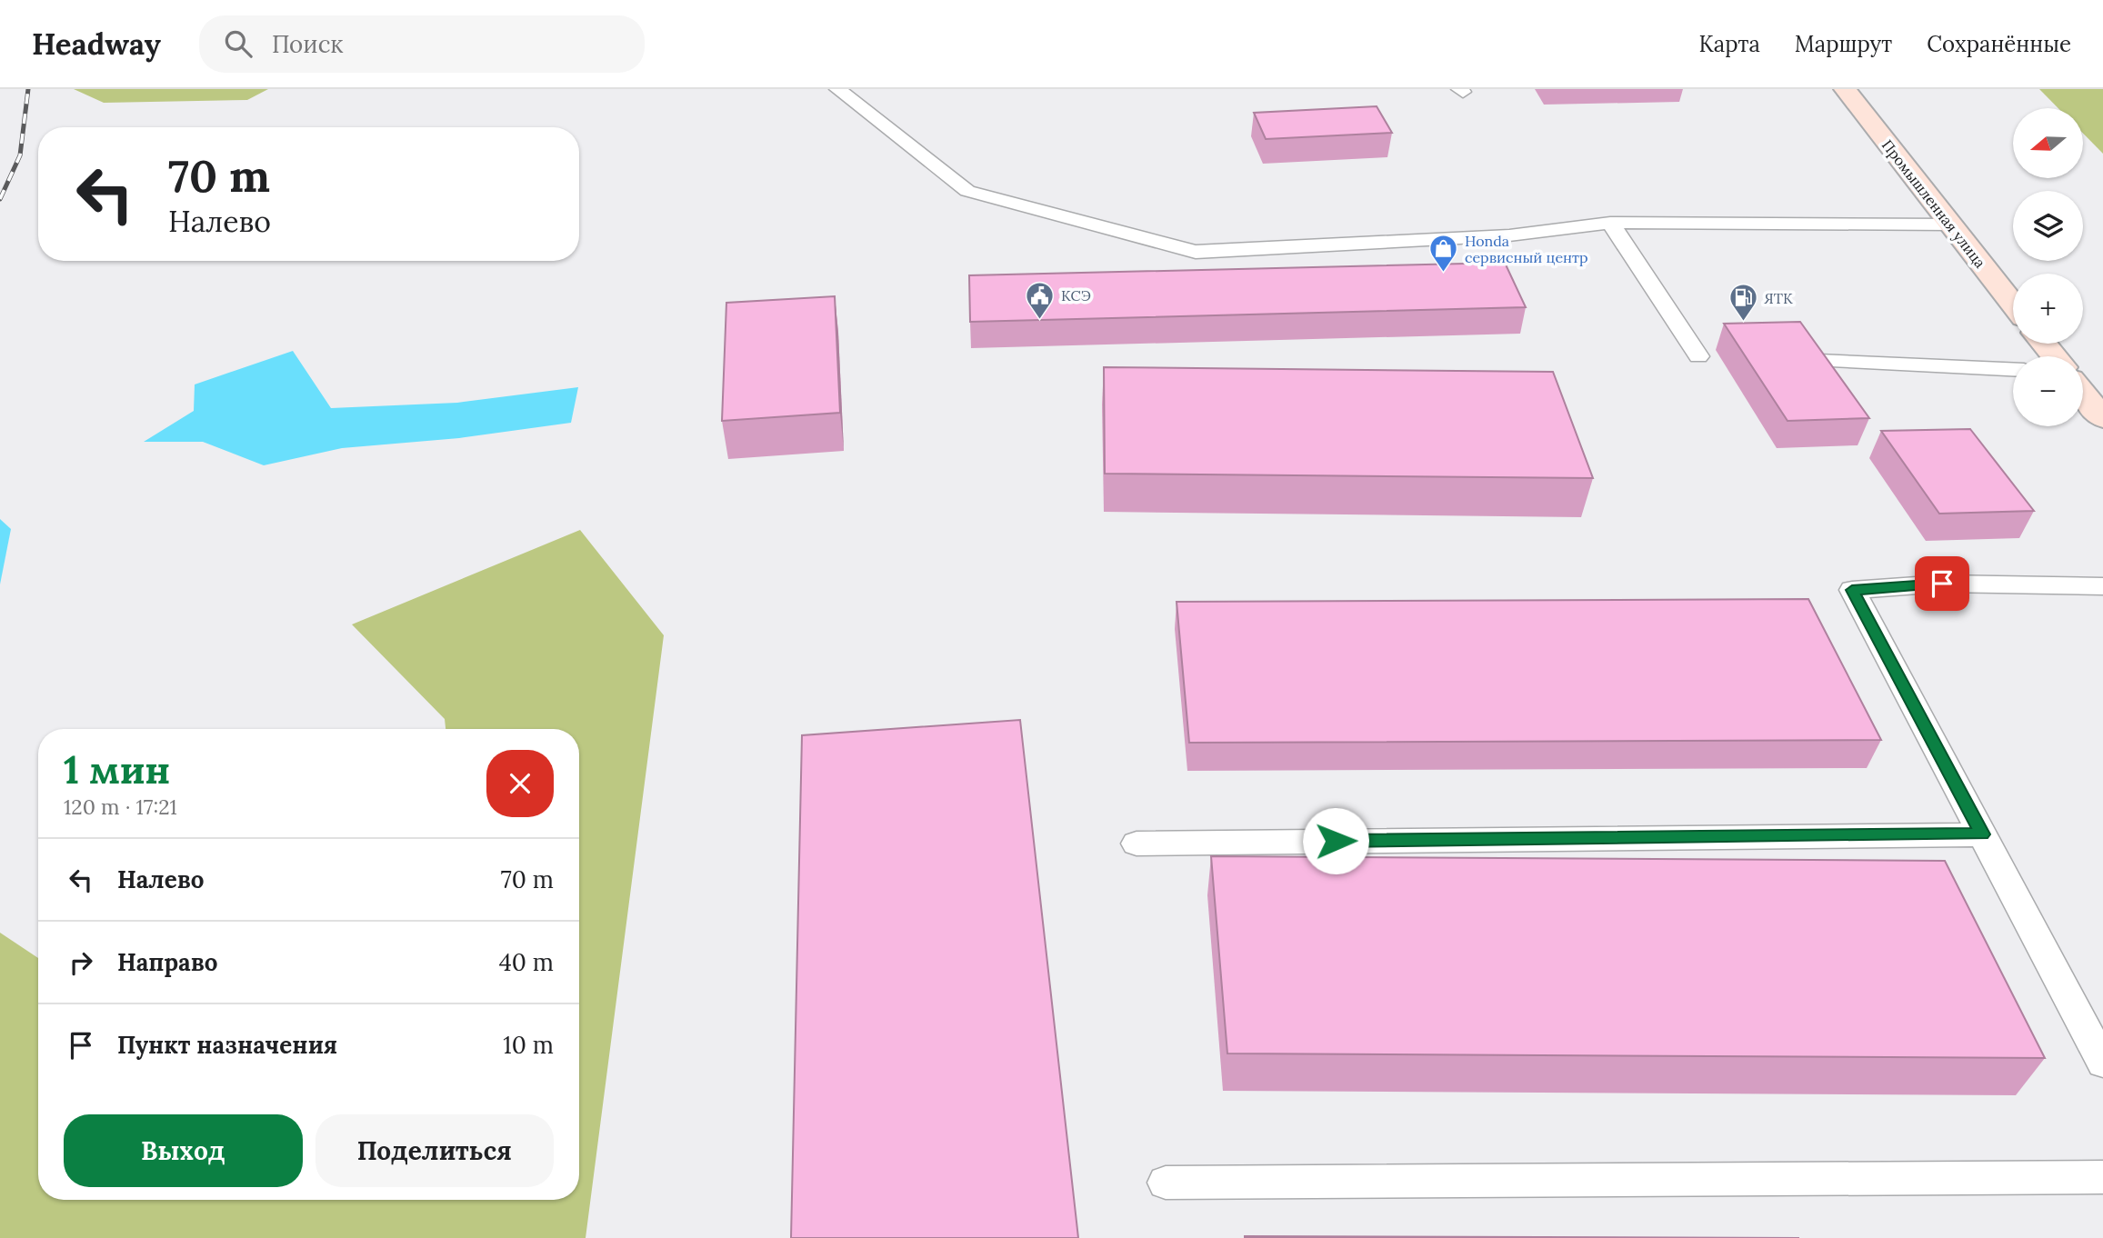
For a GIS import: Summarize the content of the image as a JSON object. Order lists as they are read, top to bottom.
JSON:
{
  "streets": {
    "street": ["Промышленная улица"]
  },
  "places": {
    "shop": ["Honda сервисный центр"],
    "public building": ["КСЭ"],
    "fuel station": ["ЯТК"]
  },
  "north": "left",
  "page": {
    "header": "Headway",
    "search": "Поиск",
    "nav": ["Карта", "Маршрут", "Сохранённые"],
    "map_buttons": ["+", "−"],
    "turn": ["70 m", "Налево"],
    "heading": ["1 мин", "120 m · 17:21"],
    "list": [
      {
        "name": "Налево",
        "value": "70 m"
      },
      {
        "name": "Направо",
        "value": "40 m"
      },
      {
        "name": "Пункт назначения",
        "value": "10 m"
      }
    ],
    "buttons": ["Выход", "Поделиться"]
  }
}
